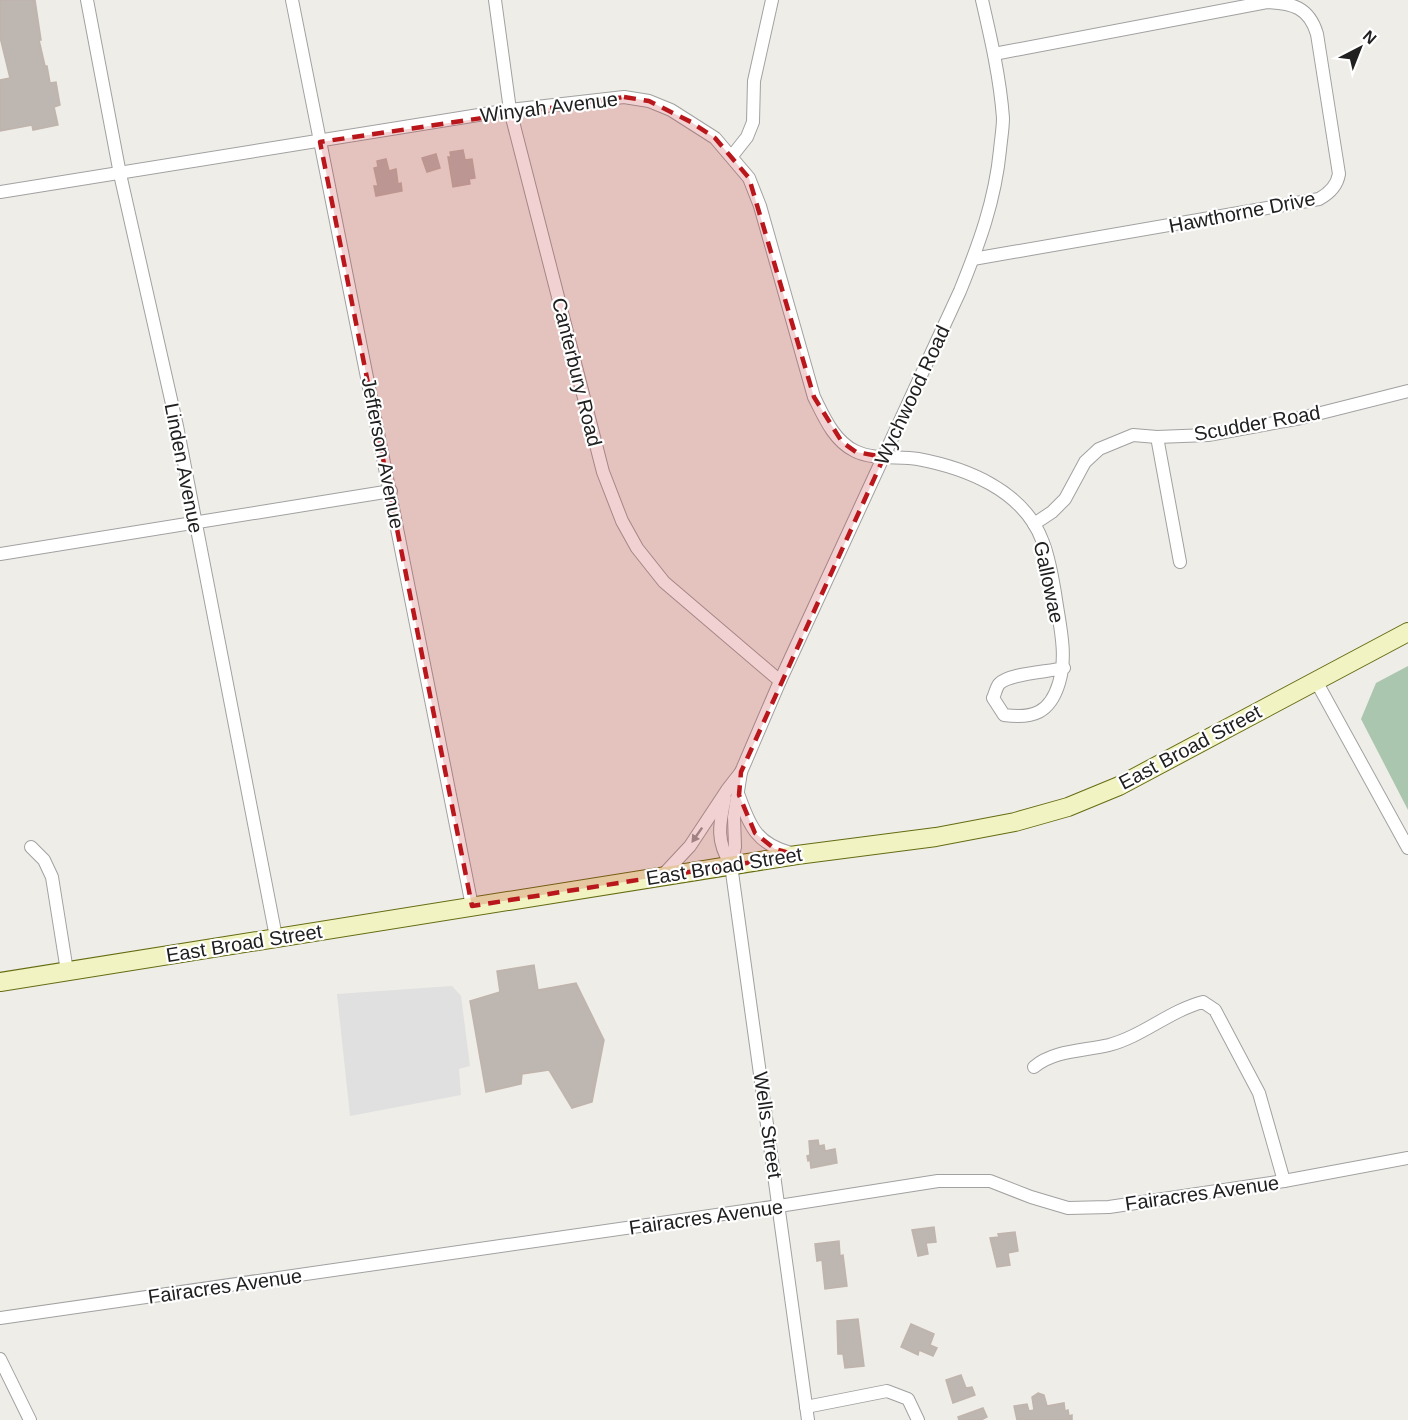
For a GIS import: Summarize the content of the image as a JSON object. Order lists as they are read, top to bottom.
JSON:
{
  "streets": {
    "street": [
      "Winyah Avenue",
      "Hawthorne Drive",
      "Canterbury Road",
      "Wychwood Road",
      "Scudder Road",
      "Jefferson Avenue",
      "Linden Avenue",
      "Gallowae",
      "East Broad Street",
      "Wells Street",
      "Fairacres Avenue"
    ]
  },
  "crossings": [
    ["Winyah Avenue", "Canterbury Road"],
    ["Winyah Avenue", "Wychwood Road"],
    ["Winyah Avenue", "Jefferson Avenue"],
    ["Winyah Avenue", "Linden Avenue"],
    ["Winyah Avenue", "Gallowae"],
    ["Hawthorne Drive", "Wychwood Road"],
    ["Canterbury Road", "Wychwood Road"],
    ["Wychwood Road", "Gallowae"],
    ["Wychwood Road", "East Broad Street"],
    ["Wychwood Road", "Wells Street"],
    ["Scudder Road", "Gallowae"],
    ["Jefferson Avenue", "East Broad Street"],
    ["Linden Avenue", "East Broad Street"],
    ["East Broad Street", "Wells Street"],
    ["Wells Street", "Fairacres Avenue"]
  ],
  "north": "top right"
}
